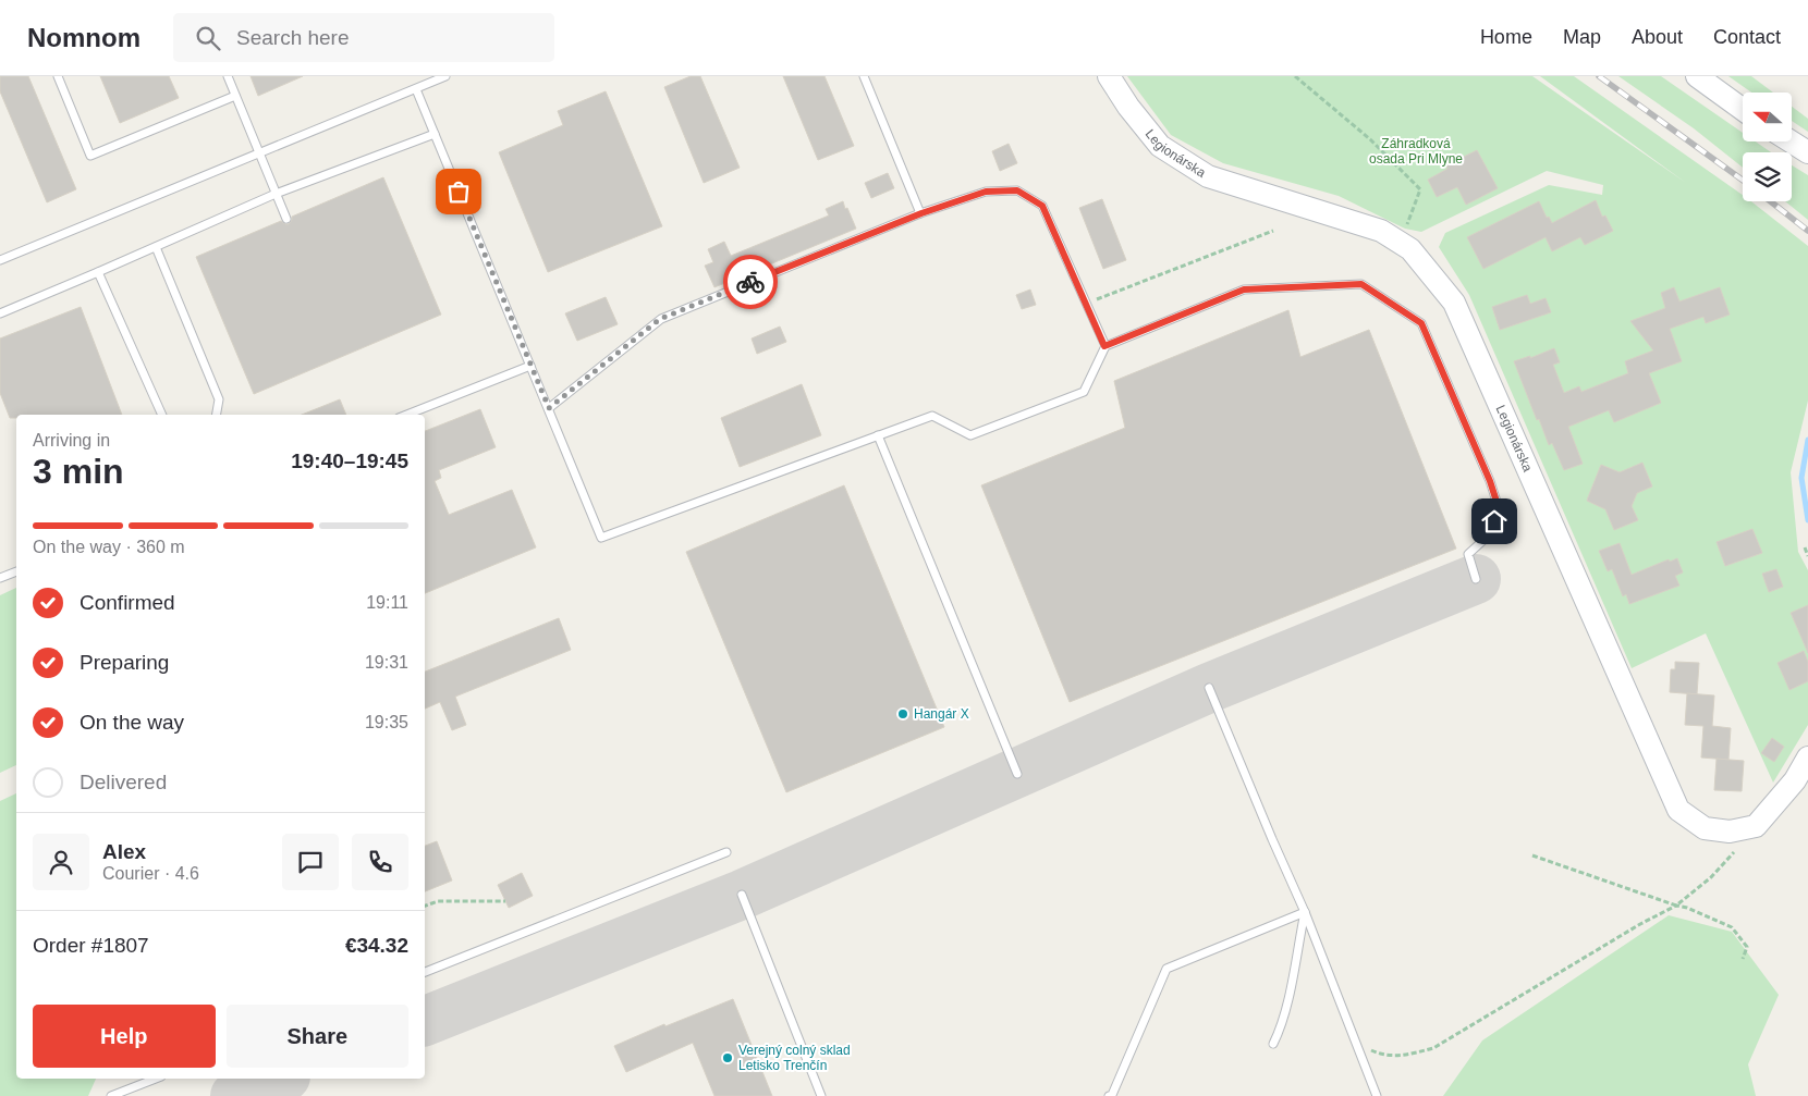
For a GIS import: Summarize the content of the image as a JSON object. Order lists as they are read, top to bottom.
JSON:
{
  "streets": {
    "street": ["Legionárska"]
  },
  "parks": ["Záhradková osada Pri Mlyne"],
  "places": ["Hangár X", "Verejný colný sklad Letisko Trenčín"],
  "north": "left",
  "page": {
    "header": "Nomnom",
    "search": "Search here",
    "nav": [
      "Home",
      "Map",
      "About",
      "Contact"
    ],
    "heading": ["3 min", "Arriving in", "19:40–19:45"],
    "panel": [
      "Alex",
      "Courier · 4.6",
      "Order #1807",
      "€34.32"
    ],
    "bar": "On the way · 360 m",
    "list": [
      ["Confirmed", "19:11"],
      ["Preparing", "19:31"],
      ["On the way", "19:35"],
      "Delivered"
    ],
    "buttons": ["Help", "Share"]
  }
}
